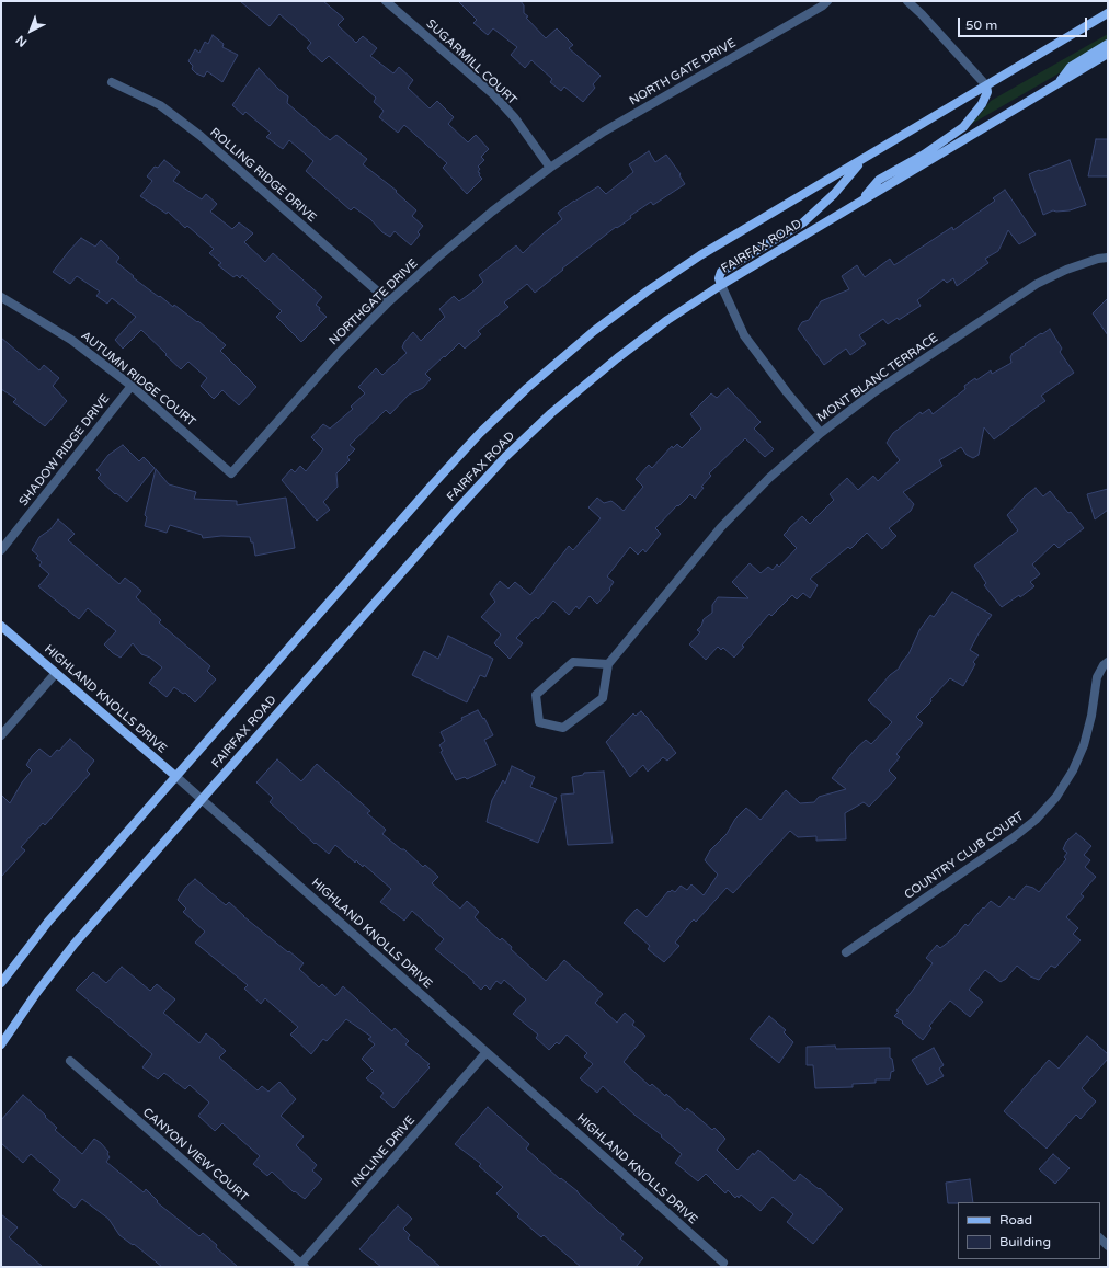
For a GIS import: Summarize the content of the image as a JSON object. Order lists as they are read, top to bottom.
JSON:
{
  "streets": {
    "main road": ["FAIRFAX ROAD", "HIGHLAND KNOLLS DRIVE"],
    "street": [
      "SUGARMILL COURT",
      "NORTH GATE DRIVE",
      "ROLLING RIDGE DRIVE",
      "NORTHGATE DRIVE",
      "MONT BLANC TERRACE",
      "AUTUMN RIDGE COURT",
      "SHADOW RIDGE DRIVE",
      "COUNTRY CLUB COURT",
      "INCLINE DRIVE",
      "CANYON VIEW COURT"
    ]
  },
  "crossings": [
    ["SUGARMILL COURT", "NORTH GATE DRIVE"],
    ["SUGARMILL COURT", "NORTHGATE DRIVE"],
    ["NORTH GATE DRIVE", "NORTHGATE DRIVE"],
    ["ROLLING RIDGE DRIVE", "NORTHGATE DRIVE"],
    ["FAIRFAX ROAD", "HIGHLAND KNOLLS DRIVE"],
    ["NORTHGATE DRIVE", "AUTUMN RIDGE COURT"],
    ["AUTUMN RIDGE COURT", "SHADOW RIDGE DRIVE"],
    ["HIGHLAND KNOLLS DRIVE", "INCLINE DRIVE"],
    ["INCLINE DRIVE", "CANYON VIEW COURT"]
  ],
  "legend": ["Road", "Building"],
  "scale_bar": "50 m",
  "north": "bottom left"
}
